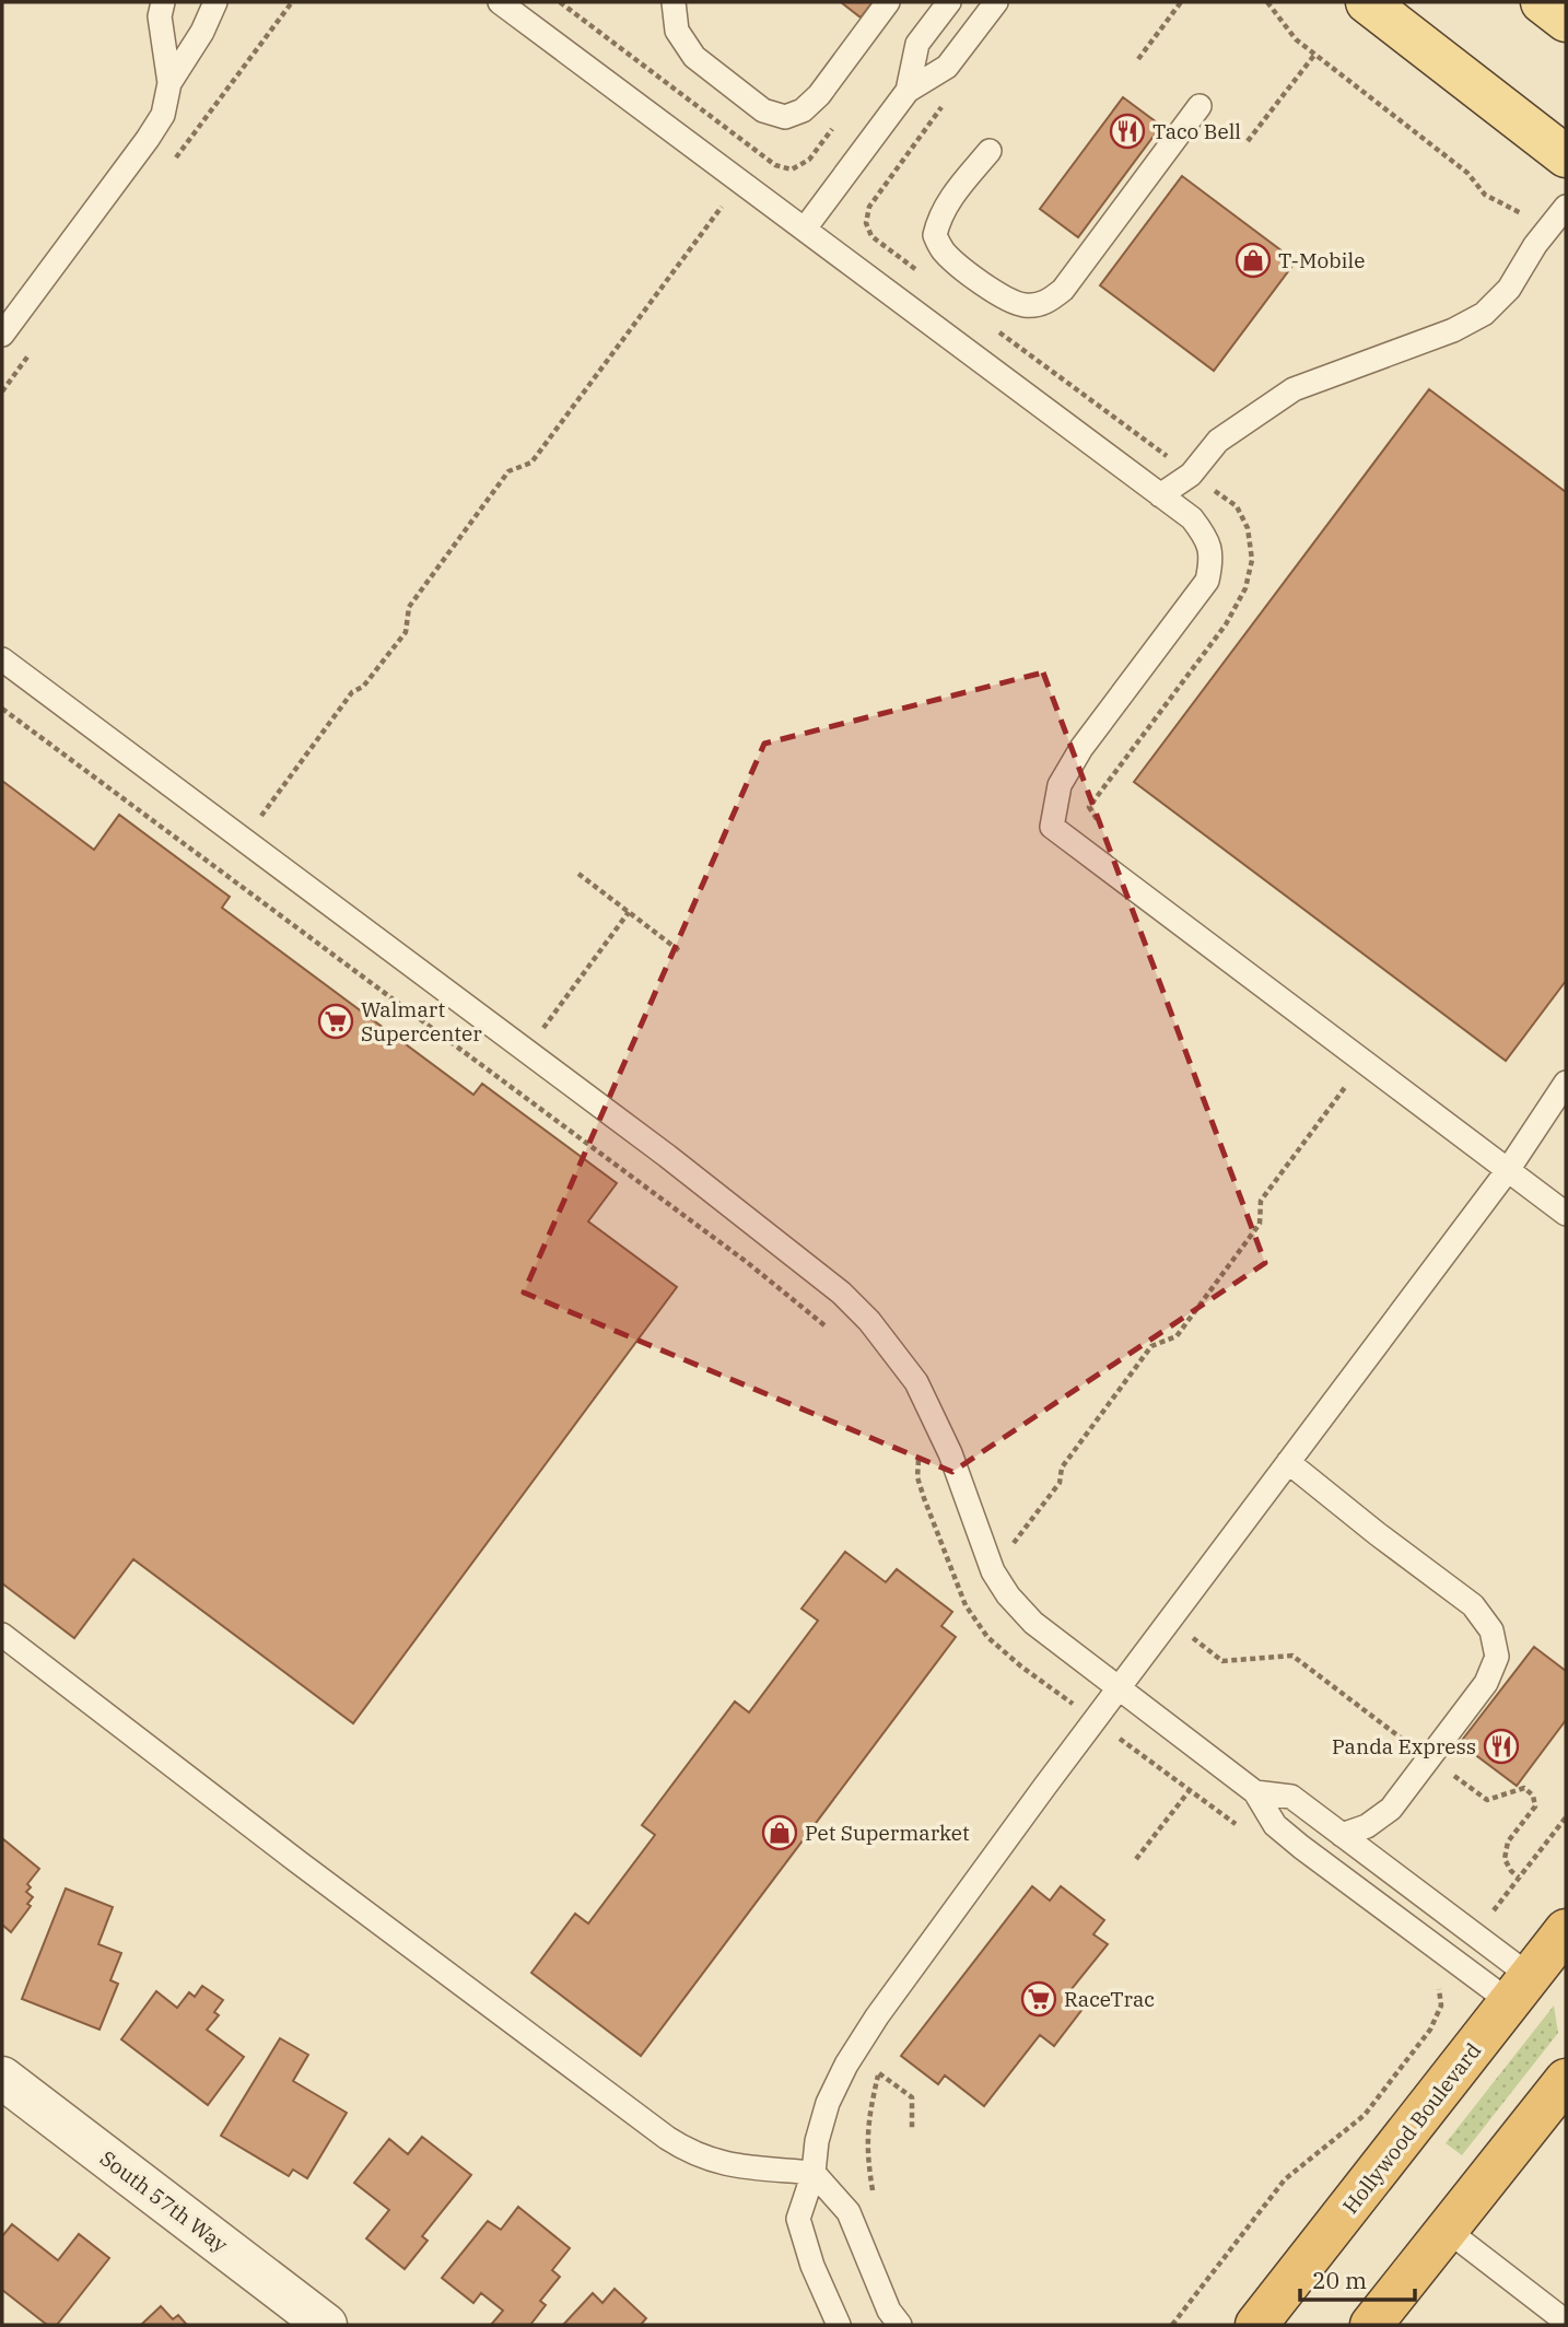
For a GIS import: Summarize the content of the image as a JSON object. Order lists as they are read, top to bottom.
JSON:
{
  "streets": {
    "highway": ["Hollywood Boulevard"],
    "street": ["South 57th Way"]
  },
  "places": {
    "restaurant": ["Taco Bell", "Panda Express"],
    "shop": ["T-Mobile", "Pet Supermarket"],
    "supermarket": ["Walmart Supercenter", "RaceTrac"]
  },
  "scale_bar": "20 m"
}
